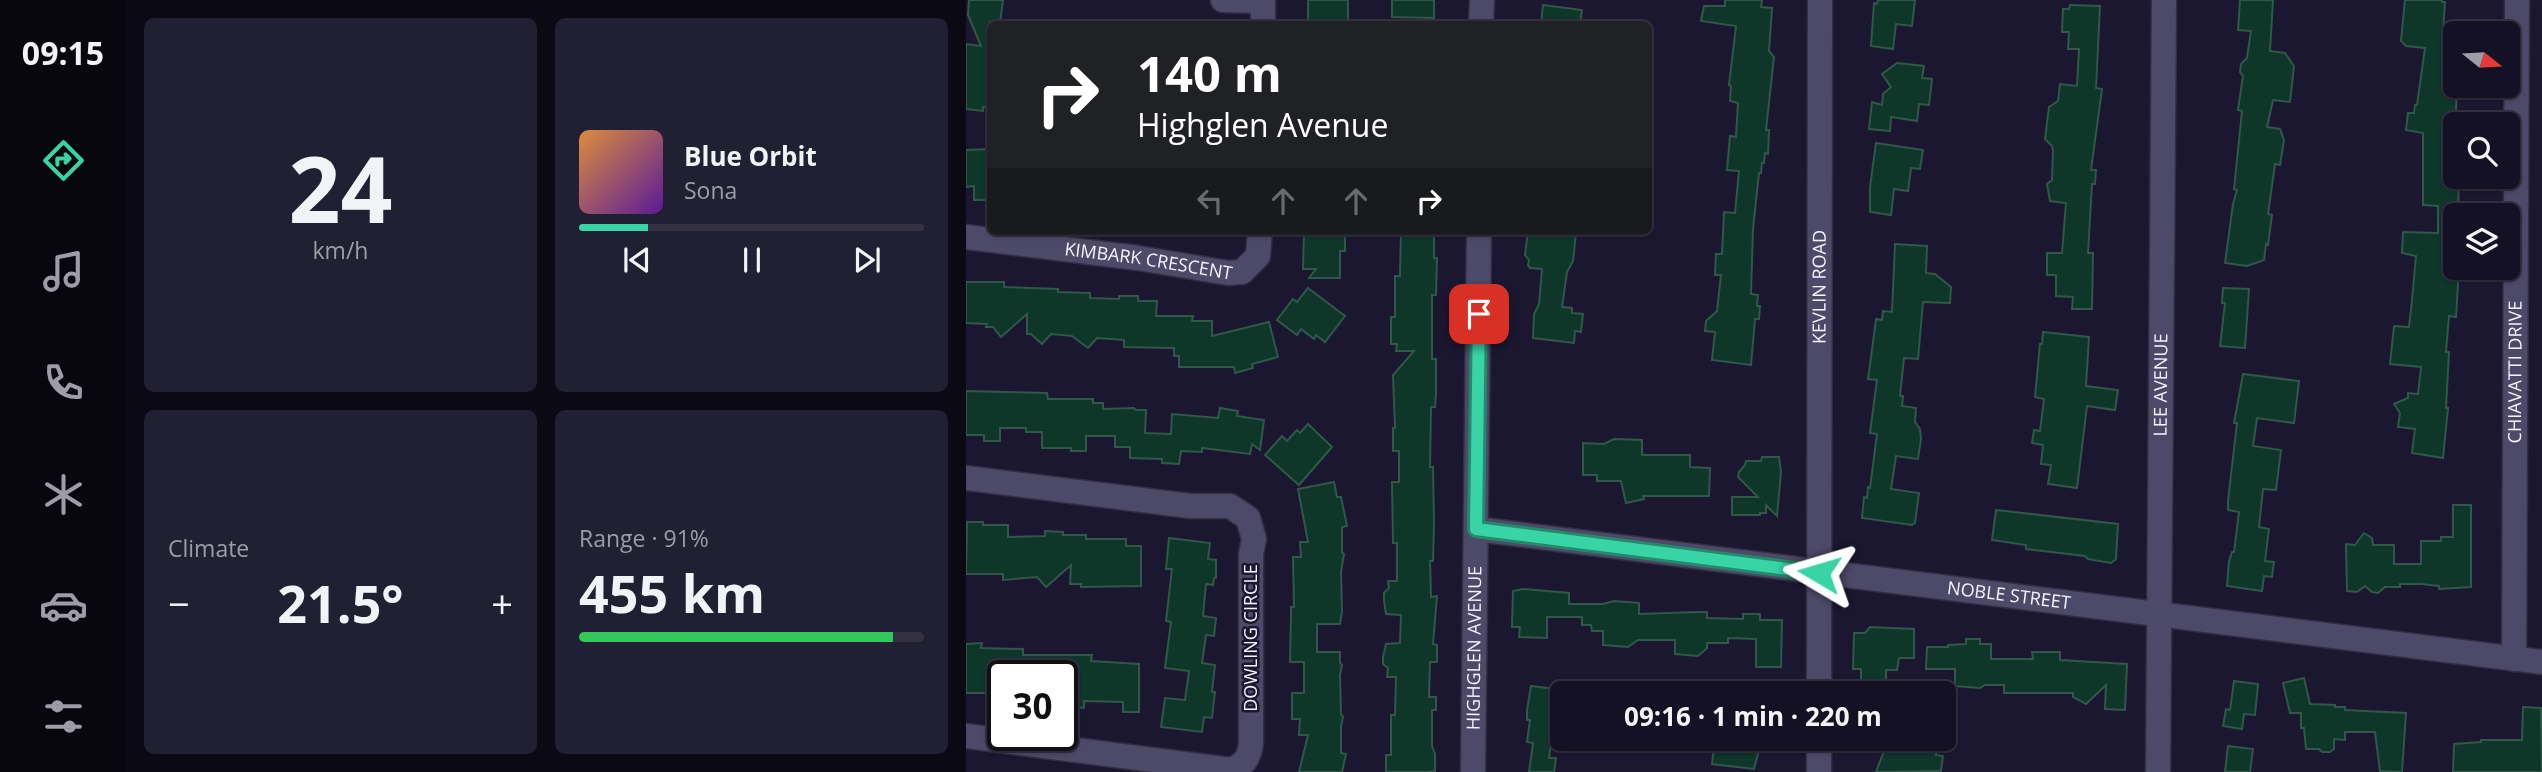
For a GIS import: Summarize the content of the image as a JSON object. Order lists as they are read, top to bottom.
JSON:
{
  "streets": {
    "street": [
      "KIMBARK CRESCENT",
      "KEVLIN ROAD",
      "CHIAVATTI DRIVE",
      "LEE AVENUE",
      "NOBLE STREET",
      "DOWLING CIRCLE",
      "HIGHGLEN AVENUE"
    ]
  },
  "crossings": [
    ["KEVLIN ROAD", "NOBLE STREET"],
    ["CHIAVATTI DRIVE", "NOBLE STREET"],
    ["LEE AVENUE", "NOBLE STREET"],
    ["NOBLE STREET", "HIGHGLEN AVENUE"]
  ],
  "north": "right",
  "page": {
    "tabs": "09:15",
    "tile": [
      ["24", "km/h"],
      "Climate",
      ["Range · 91%", "455 km"]
    ],
    "turn": ["140 m", "Highglen Avenue"],
    "song": ["Blue Orbit", "Sona"],
    "heat": ["−", "21.5°", "+"],
    "limit": "30",
    "trip": "09:16 · 1 min · 220 m"
  }
}
